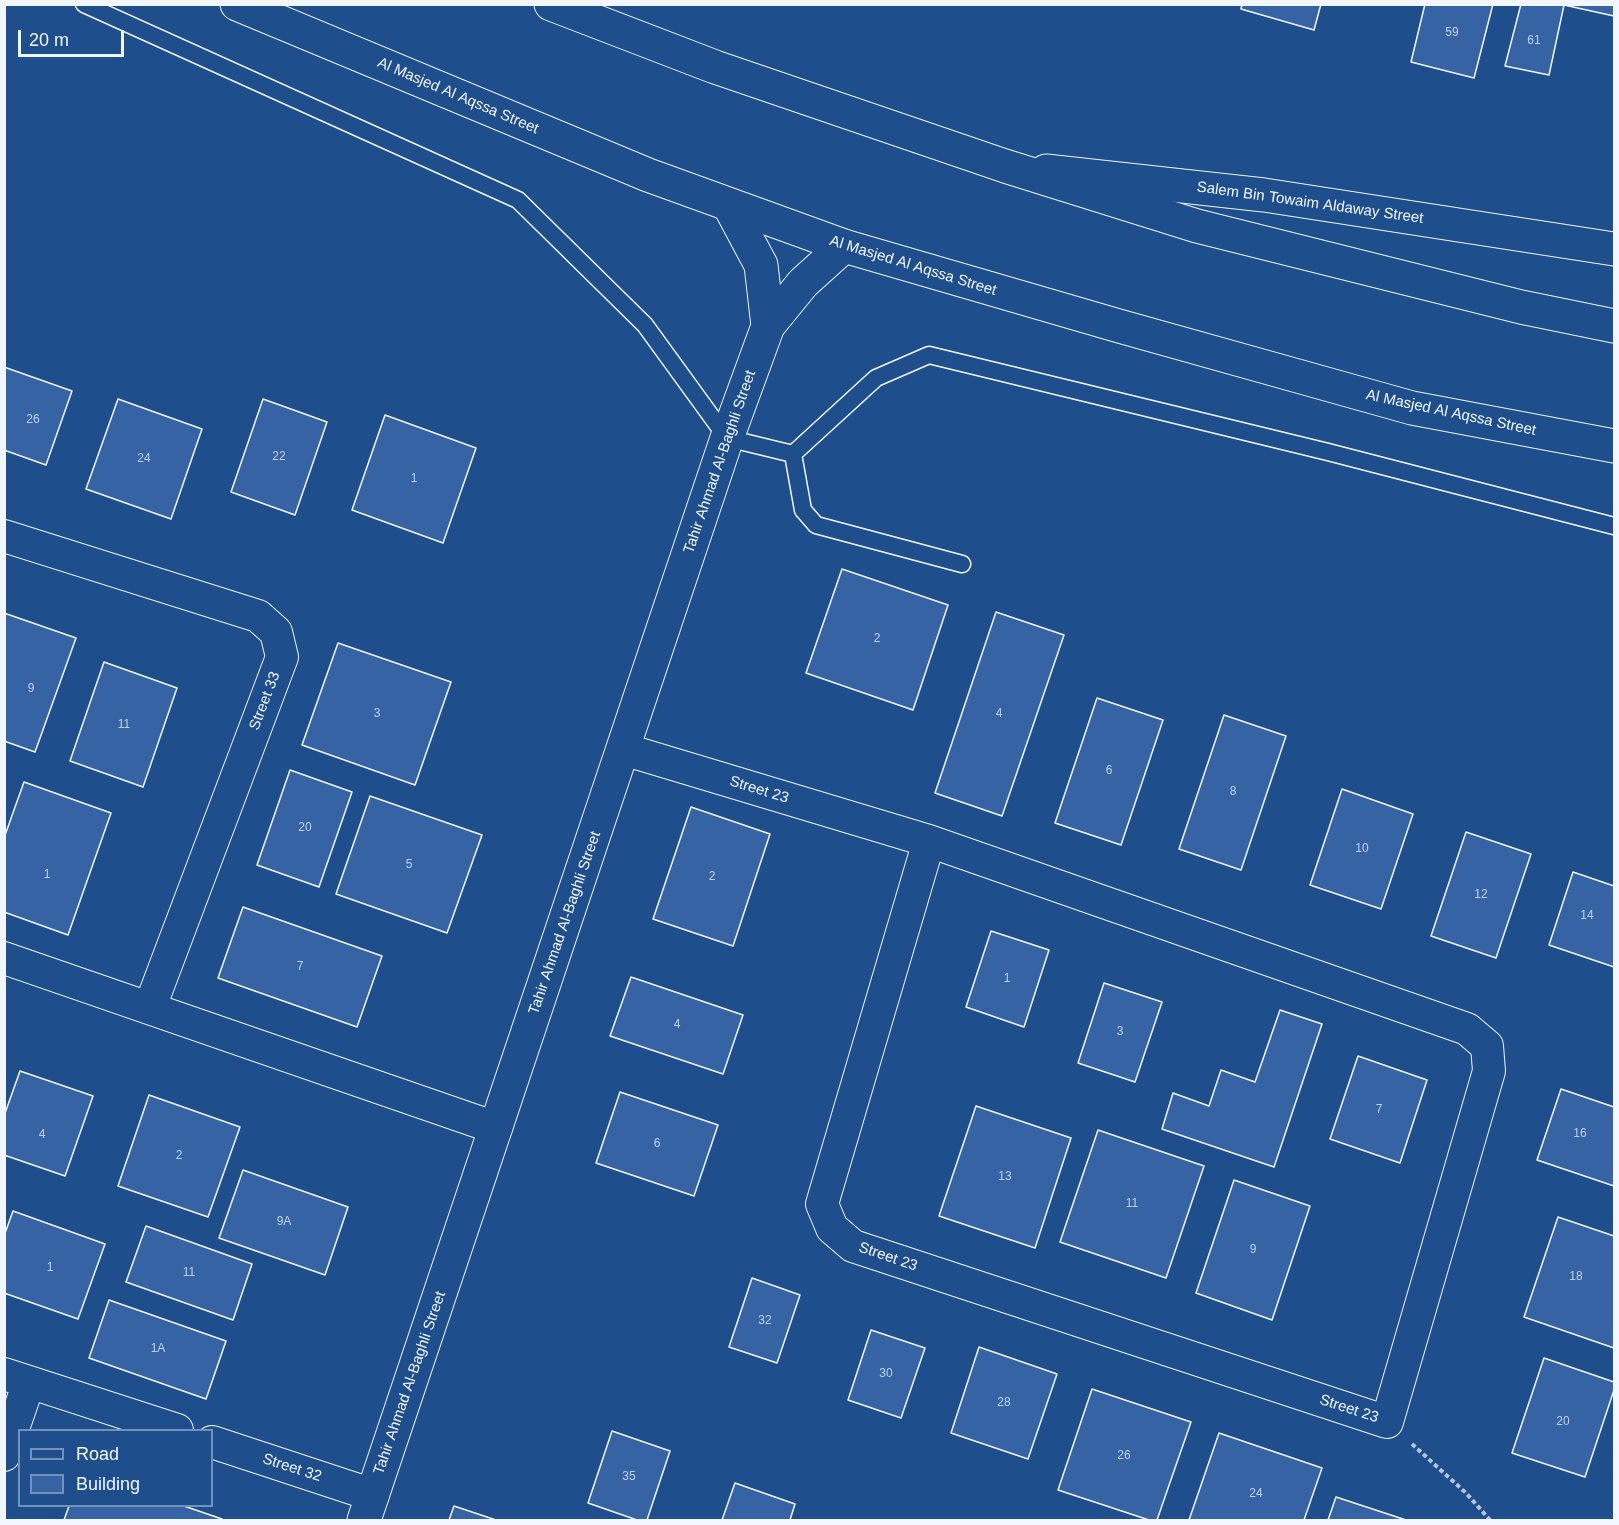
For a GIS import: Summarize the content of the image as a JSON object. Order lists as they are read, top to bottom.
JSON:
{
  "streets": {
    "main road": ["Al Masjed Al Aqssa Street", "Salem Bin Towaim Aldaway Street", "Tahir Ahmad Al-Baghli Street"],
    "street": ["Street 33", "Street 23", "Street 32"]
  },
  "crossings": [
    ["Al Masjed Al Aqssa Street", "Tahir Ahmad Al-Baghli Street"],
    ["Tahir Ahmad Al-Baghli Street", "Street 23"],
    ["Tahir Ahmad Al-Baghli Street", "Street 32"]
  ],
  "house_numbers": [
    "59",
    "61",
    "26",
    "22",
    "24",
    "1",
    "2",
    "9",
    "3",
    "4",
    "11",
    "6",
    "8",
    "20",
    "10",
    "5",
    "1",
    "2",
    "12",
    "14",
    "7",
    "1",
    "4",
    "3",
    "7",
    "16",
    "4",
    "6",
    "2",
    "13",
    "11",
    "9A",
    "9",
    "1",
    "11",
    "18",
    "32",
    "1A",
    "30",
    "28",
    "20",
    "26",
    "35",
    "24"
  ],
  "legend": ["Road", "Building"],
  "scale_bar": "20 m"
}
